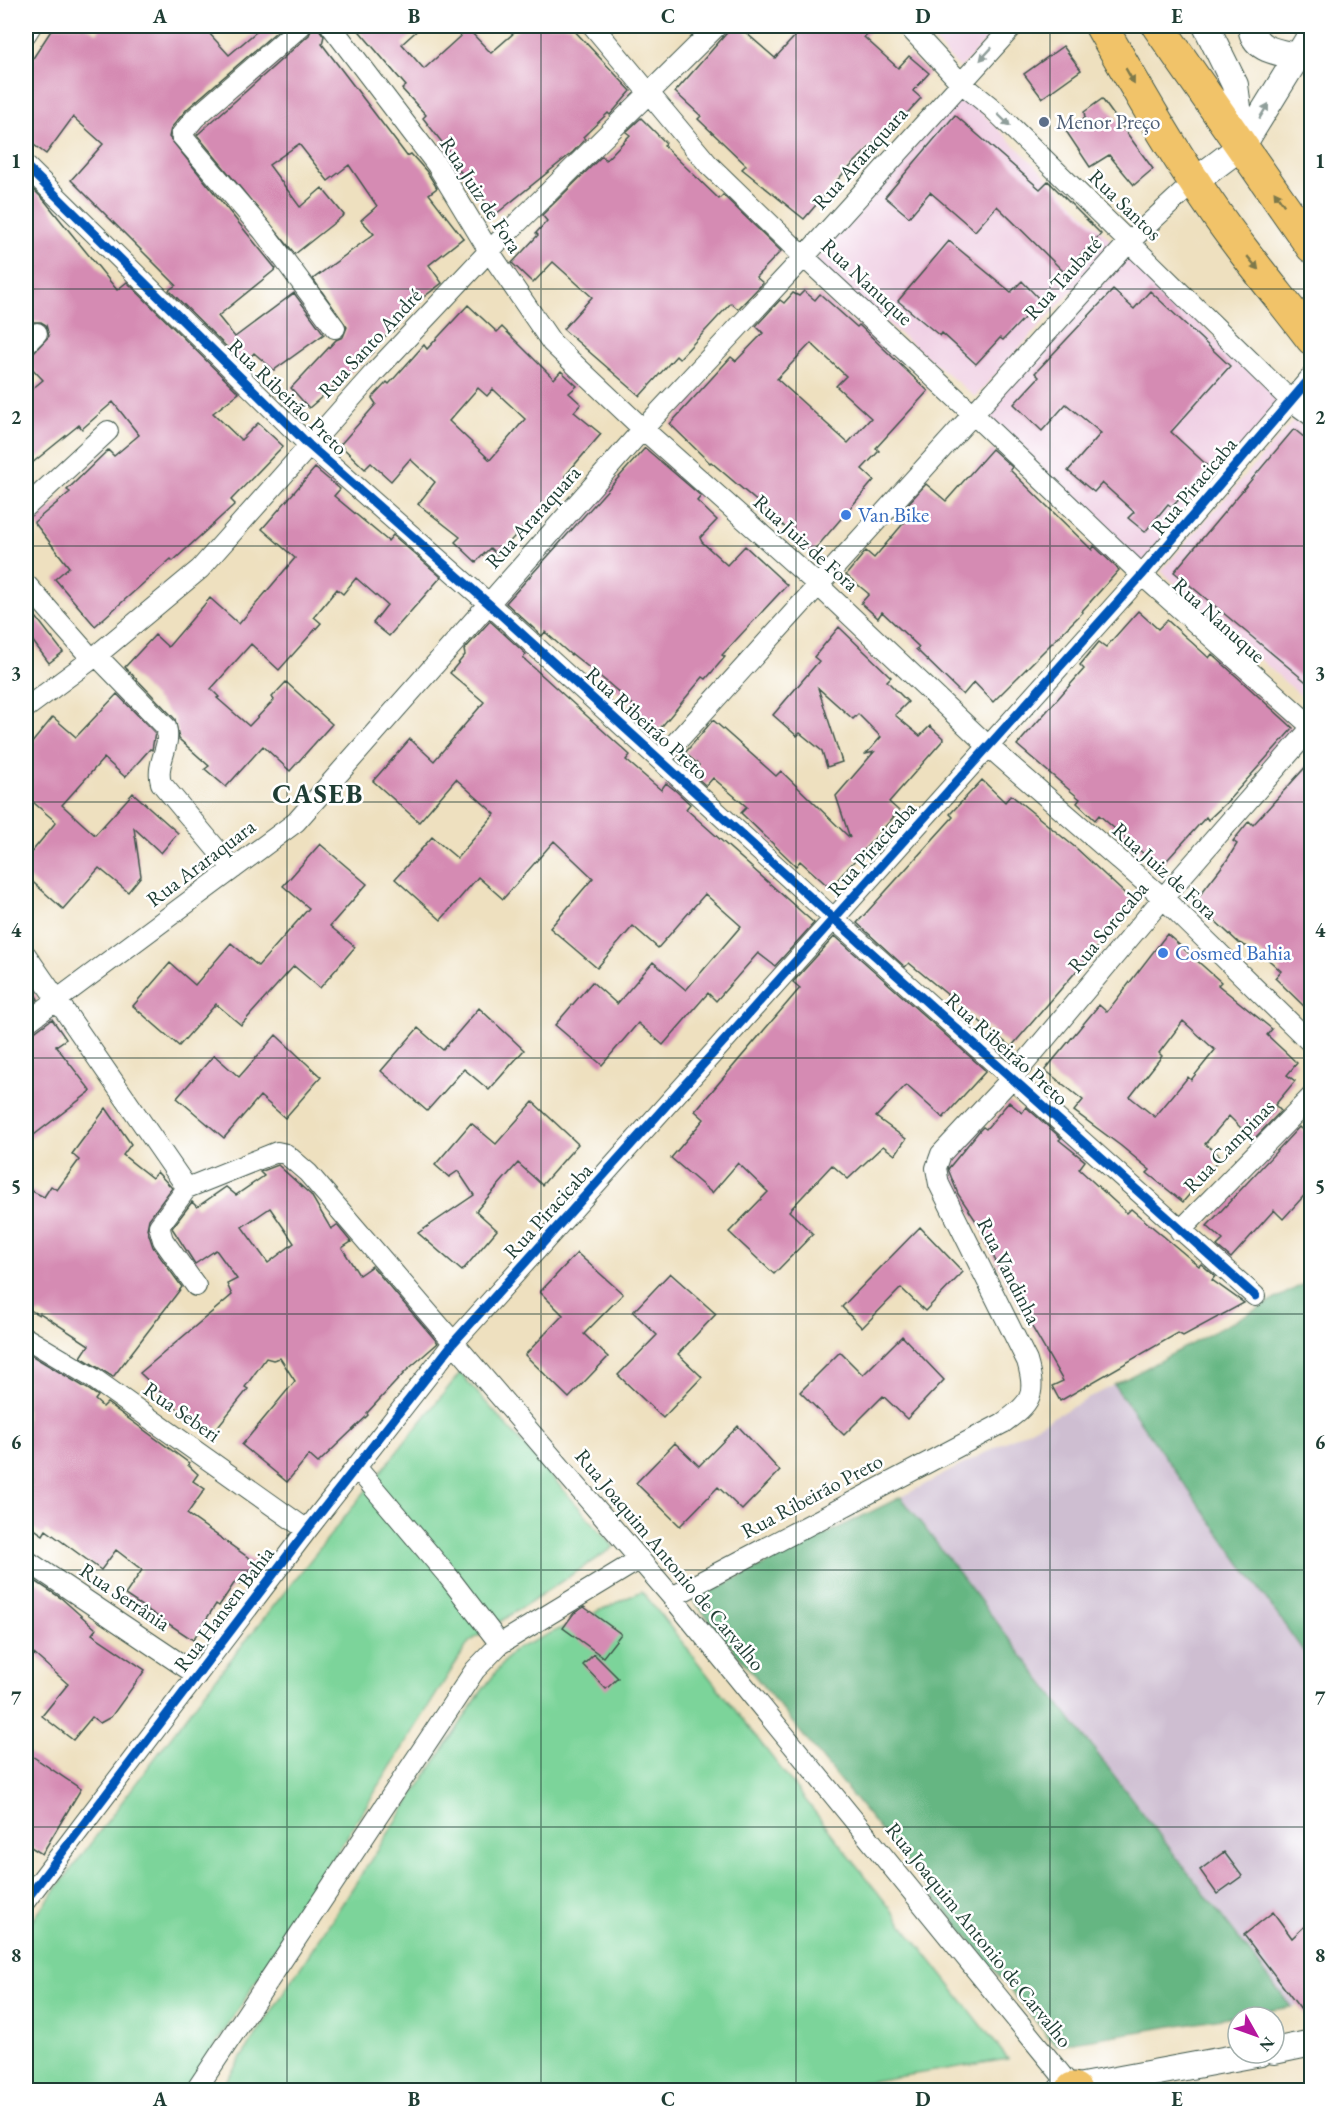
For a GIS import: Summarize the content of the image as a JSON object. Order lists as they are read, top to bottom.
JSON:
{
  "streets": {
    "street": [
      "Rua Araraquara",
      "Rua Juiz de Fora",
      "Rua Santos",
      "Rua Taubaté",
      "Rua Nanuque",
      "Rua Santo André",
      "Rua Ribeirão Preto",
      "Rua Piracicaba",
      "Rua Sorocaba",
      "Rua Campinas",
      "Rua Vandinha",
      "Rua Seberi",
      "Rua Joaquim Antonio de Carvalho",
      "Rua Serrânia",
      "Rua Hansen Bahia"
    ]
  },
  "crossings": [
    ["Rua Araraquara", "Rua Juiz de Fora"],
    ["Rua Araraquara", "Rua Santos"],
    ["Rua Araraquara", "Rua Nanuque"],
    ["Rua Araraquara", "Rua Ribeirão Preto"],
    ["Rua Juiz de Fora", "Rua Taubaté"],
    ["Rua Juiz de Fora", "Rua Santo André"],
    ["Rua Juiz de Fora", "Rua Piracicaba"],
    ["Rua Juiz de Fora", "Rua Sorocaba"],
    ["Rua Santos", "Rua Taubaté"],
    ["Rua Santos", "Rua Piracicaba"],
    ["Rua Taubaté", "Rua Nanuque"],
    ["Rua Taubaté", "Rua Ribeirão Preto"],
    ["Rua Nanuque", "Rua Santo André"],
    ["Rua Nanuque", "Rua Piracicaba"],
    ["Rua Nanuque", "Rua Sorocaba"],
    ["Rua Santo André", "Rua Ribeirão Preto"],
    ["Rua Ribeirão Preto", "Rua Piracicaba"],
    ["Rua Ribeirão Preto", "Rua Sorocaba"],
    ["Rua Ribeirão Preto", "Rua Campinas"],
    ["Rua Ribeirão Preto", "Rua Vandinha"],
    ["Rua Ribeirão Preto", "Rua Joaquim Antonio de Carvalho"],
    ["Rua Piracicaba", "Rua Joaquim Antonio de Carvalho"],
    ["Rua Piracicaba", "Rua Hansen Bahia"],
    ["Rua Seberi", "Rua Hansen Bahia"],
    ["Rua Joaquim Antonio de Carvalho", "Rua Hansen Bahia"],
    ["Rua Serrânia", "Rua Hansen Bahia"]
  ],
  "one_way": ["Rua Santos"],
  "districts": ["CASEB"],
  "places": ["Menor Preço", "Van Bike", "Cosmed Bahia"],
  "north": "bottom right",
  "grid": {
    "columns": [
      "A",
      "B",
      "C",
      "D",
      "E"
    ],
    "rows": [
      "1",
      "2",
      "3",
      "4",
      "5",
      "6",
      "7",
      "8"
    ]
  }
}
